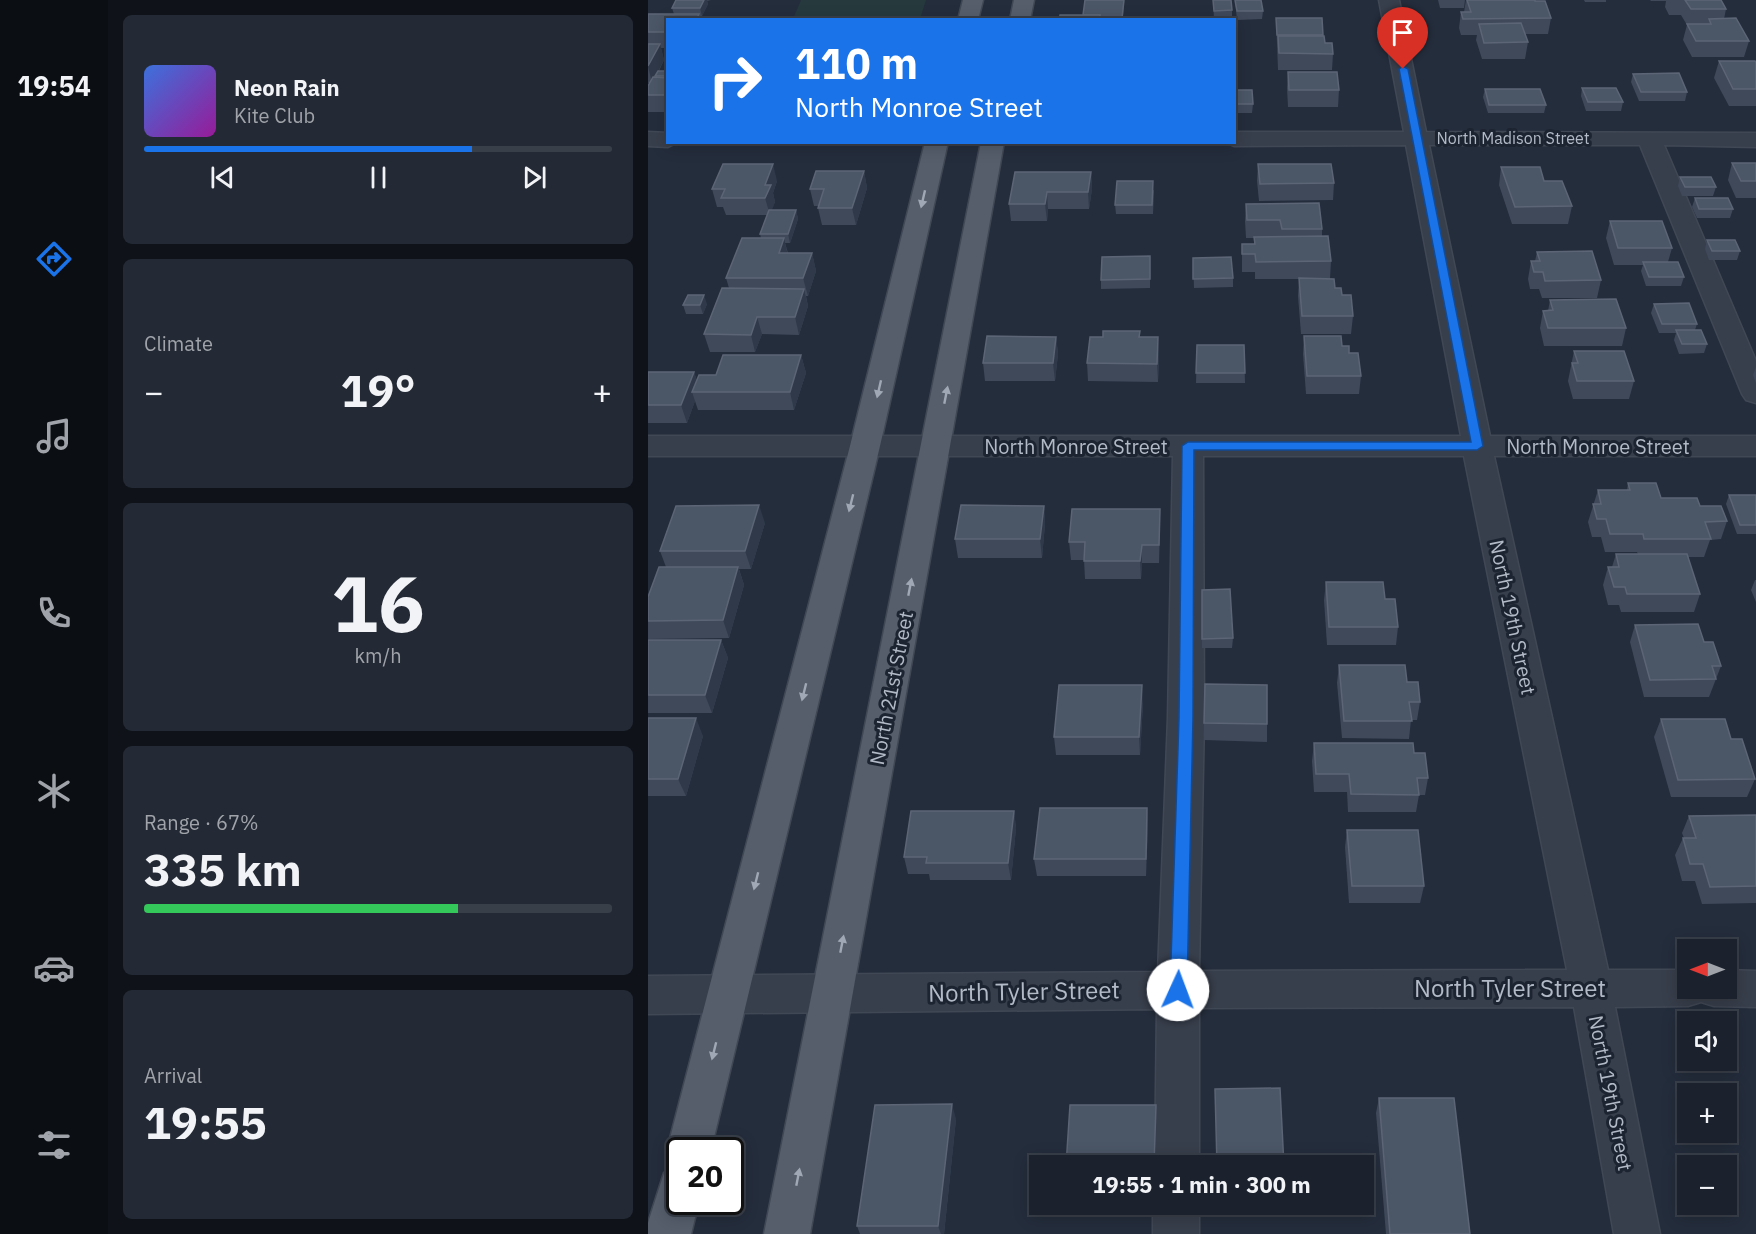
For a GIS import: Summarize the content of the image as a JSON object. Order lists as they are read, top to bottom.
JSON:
{
  "streets": {
    "main road": ["North 21st Street"],
    "street": [
      "North Madison Street",
      "North Monroe Street",
      "North 19th Street",
      "North Tyler Street"
    ]
  },
  "crossings": [
    ["North Madison Street", "North 19th Street"],
    ["North Monroe Street", "North 19th Street"],
    ["North Monroe Street", "North 21st Street"],
    ["North 19th Street", "North Tyler Street"],
    ["North 21st Street", "North Tyler Street"]
  ],
  "north": "left",
  "page": {
    "tabs": "19:54",
    "turn": ["110 m", "North Monroe Street"],
    "song": ["Neon Rain", "Kite Club"],
    "tile": [
      "Climate",
      ["16", "km/h"],
      ["Range · 67%", "335 km"],
      ["Arrival", "19:55"]
    ],
    "heat": ["−", "19°", "+"],
    "map_buttons": ["+", "−"],
    "limit": "20",
    "trip": "19:55 · 1 min · 300 m"
  }
}
